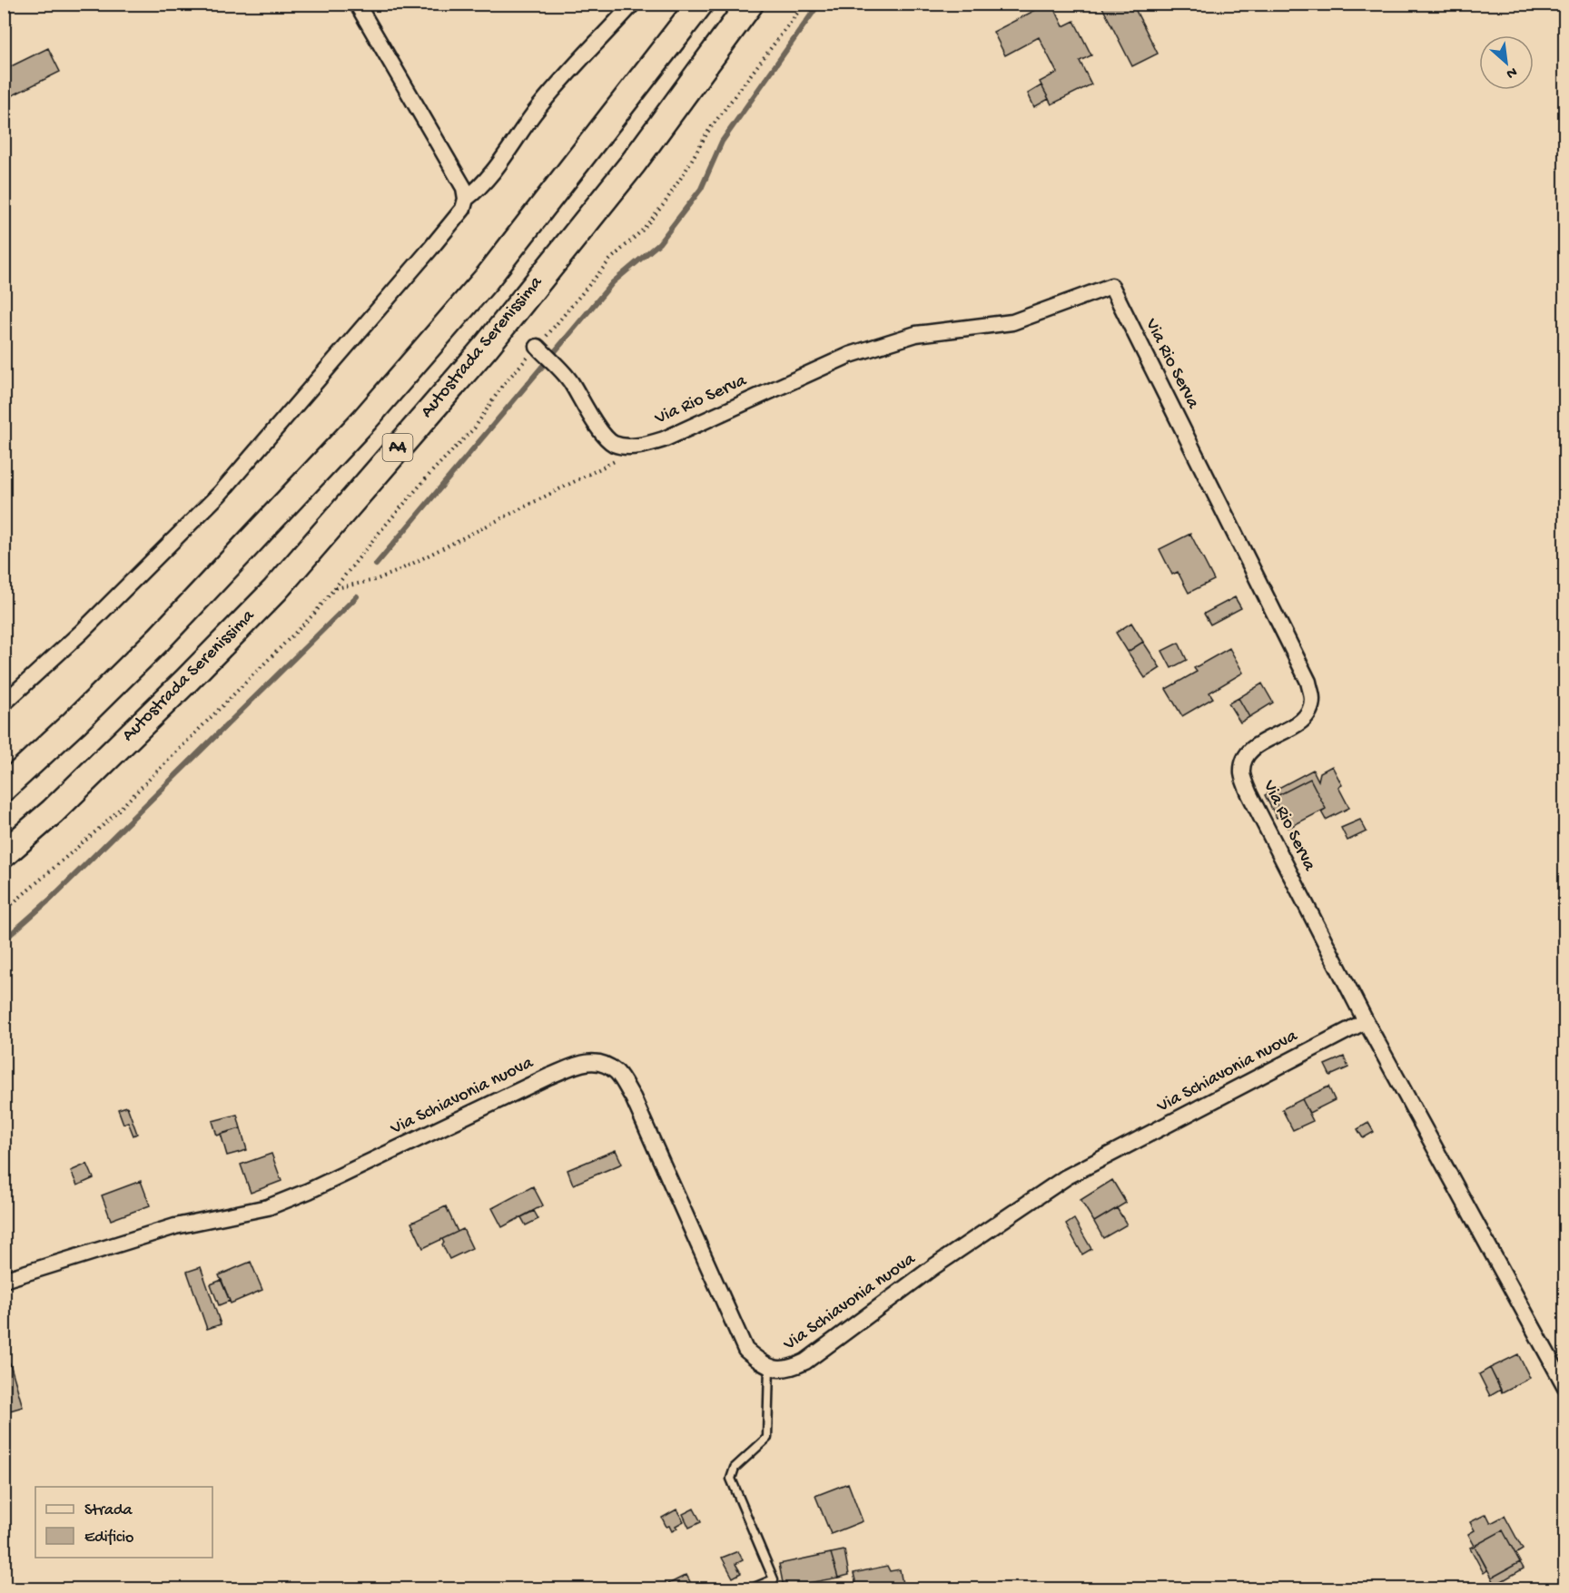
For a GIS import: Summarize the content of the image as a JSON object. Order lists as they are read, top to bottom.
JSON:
{
  "streets": {
    "highway": ["Autostrada Serenissima", "A4"],
    "street": ["Via Rio Serva", "Via Schiavonia nuova"]
  },
  "crossings": [
    ["Via Rio Serva", "Via Schiavonia nuova"]
  ],
  "legend": ["Strada", "Edificio"],
  "north": "bottom right"
}
